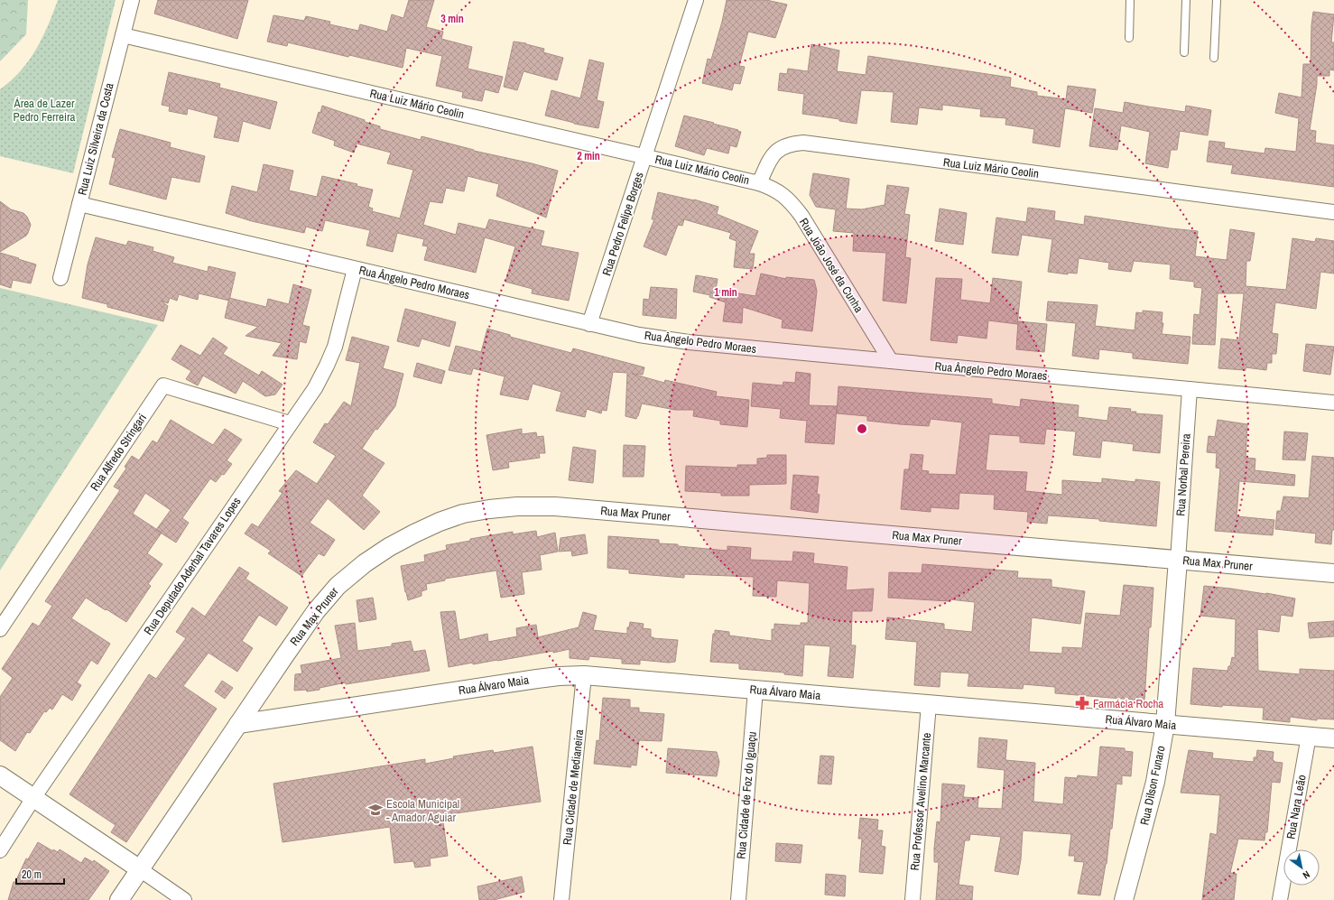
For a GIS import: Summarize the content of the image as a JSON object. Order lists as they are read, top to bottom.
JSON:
{
  "streets": {
    "street": [
      "Rua Luiz Mário Ceolin",
      "Rua Luiz Silveira da Costa",
      "Rua Pedro Felipe Borges",
      "Rua João José da Cunha",
      "Rua Ângelo Pedro Moraes",
      "Rua Alfredo Stringari",
      "Rua Norbal Pereira",
      "Rua Max Pruner",
      "Rua Deputado Aderbal Tavares Lopes",
      "Rua Álvaro Maia",
      "Rua Dilson Funaro",
      "Rua Cidade de Medianeira",
      "Rua Cidade de Foz do Iguaçu",
      "Rua Professor Avelino Marcante",
      "Rua Nara Leão"
    ]
  },
  "crossings": [
    ["Rua Luiz Mário Ceolin", "Rua Luiz Silveira da Costa"],
    ["Rua Luiz Mário Ceolin", "Rua Pedro Felipe Borges"],
    ["Rua Luiz Mário Ceolin", "Rua João José da Cunha"],
    ["Rua Luiz Silveira da Costa", "Rua Ângelo Pedro Moraes"],
    ["Rua Pedro Felipe Borges", "Rua Ângelo Pedro Moraes"],
    ["Rua João José da Cunha", "Rua Ângelo Pedro Moraes"],
    ["Rua Ângelo Pedro Moraes", "Rua Norbal Pereira"],
    ["Rua Ângelo Pedro Moraes", "Rua Deputado Aderbal Tavares Lopes"],
    ["Rua Alfredo Stringari", "Rua Deputado Aderbal Tavares Lopes"],
    ["Rua Norbal Pereira", "Rua Max Pruner"],
    ["Rua Norbal Pereira", "Rua Dilson Funaro"],
    ["Rua Max Pruner", "Rua Álvaro Maia"],
    ["Rua Max Pruner", "Rua Dilson Funaro"],
    ["Rua Álvaro Maia", "Rua Dilson Funaro"],
    ["Rua Álvaro Maia", "Rua Cidade de Medianeira"],
    ["Rua Álvaro Maia", "Rua Cidade de Foz do Iguaçu"],
    ["Rua Álvaro Maia", "Rua Professor Avelino Marcante"],
    ["Rua Álvaro Maia", "Rua Nara Leão"]
  ],
  "parks": ["Área de Lazer Pedro Ferreira"],
  "places": {
    "pharmacy": ["Farmácia Rocha"],
    "school or university": ["Escola Municipal - Amador Aguiar"]
  },
  "scale_bar": "20 m",
  "north": "bottom right",
  "rings": ["3 min", "2 min", "1 min"]
}
